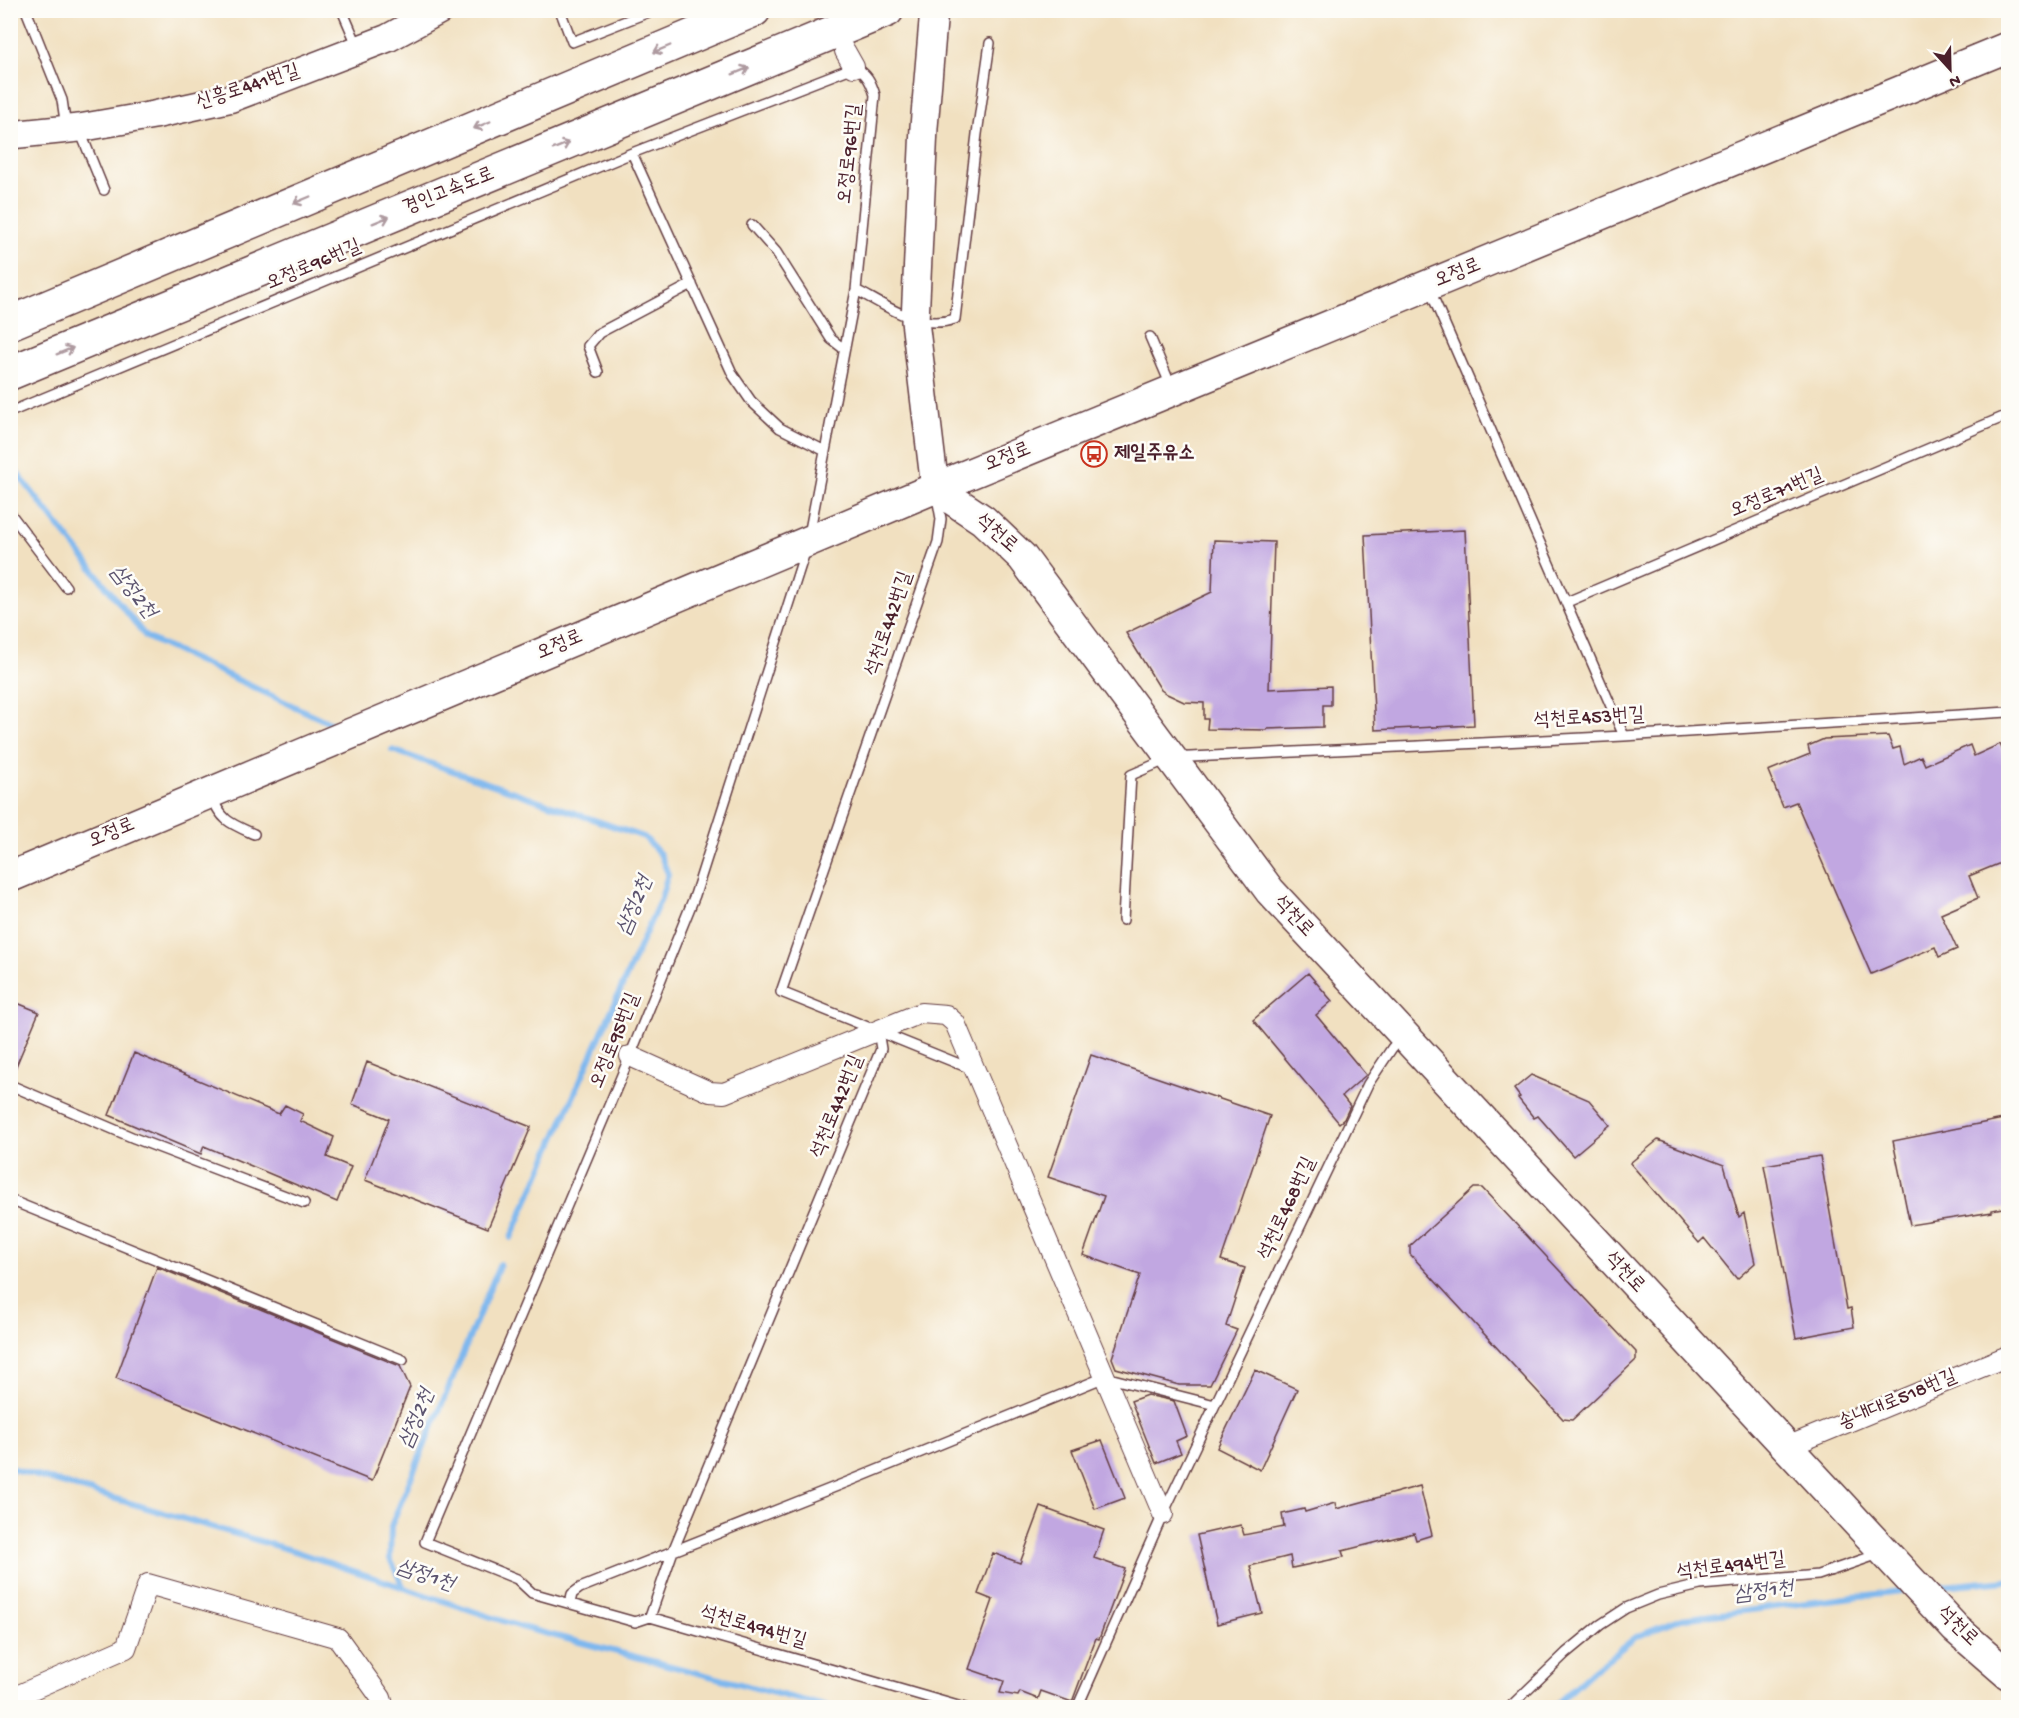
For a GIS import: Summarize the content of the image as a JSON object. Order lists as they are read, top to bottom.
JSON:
{
  "streets": {
    "highway": ["경인고속도로"],
    "main road": ["오정로", "석천로"],
    "street": ["신흥로441번길", "송내대로518번길"],
    "lane": [
      "오정로96번길",
      "오정로71번길",
      "석천로442번길",
      "석천로453번길",
      "오정로95번길",
      "석천로468번길",
      "석천로494번길"
    ]
  },
  "crossings": [
    ["오정로96번길", "오정로"],
    ["오정로96번길", "오정로95번길"],
    ["오정로", "석천로"],
    ["오정로", "석천로442번길"],
    ["오정로", "오정로95번길"],
    ["석천로", "석천로442번길"],
    ["석천로", "석천로453번길"],
    ["석천로", "석천로468번길"],
    ["석천로", "송내대로518번길"],
    ["석천로", "석천로494번길"],
    ["석천로442번길", "석천로494번길"],
    ["오정로95번길", "석천로494번길"]
  ],
  "water": ["삼정2천", "삼정1천"],
  "places": {
    "bus stop": ["제일주유소"]
  },
  "north": "bottom"
}
